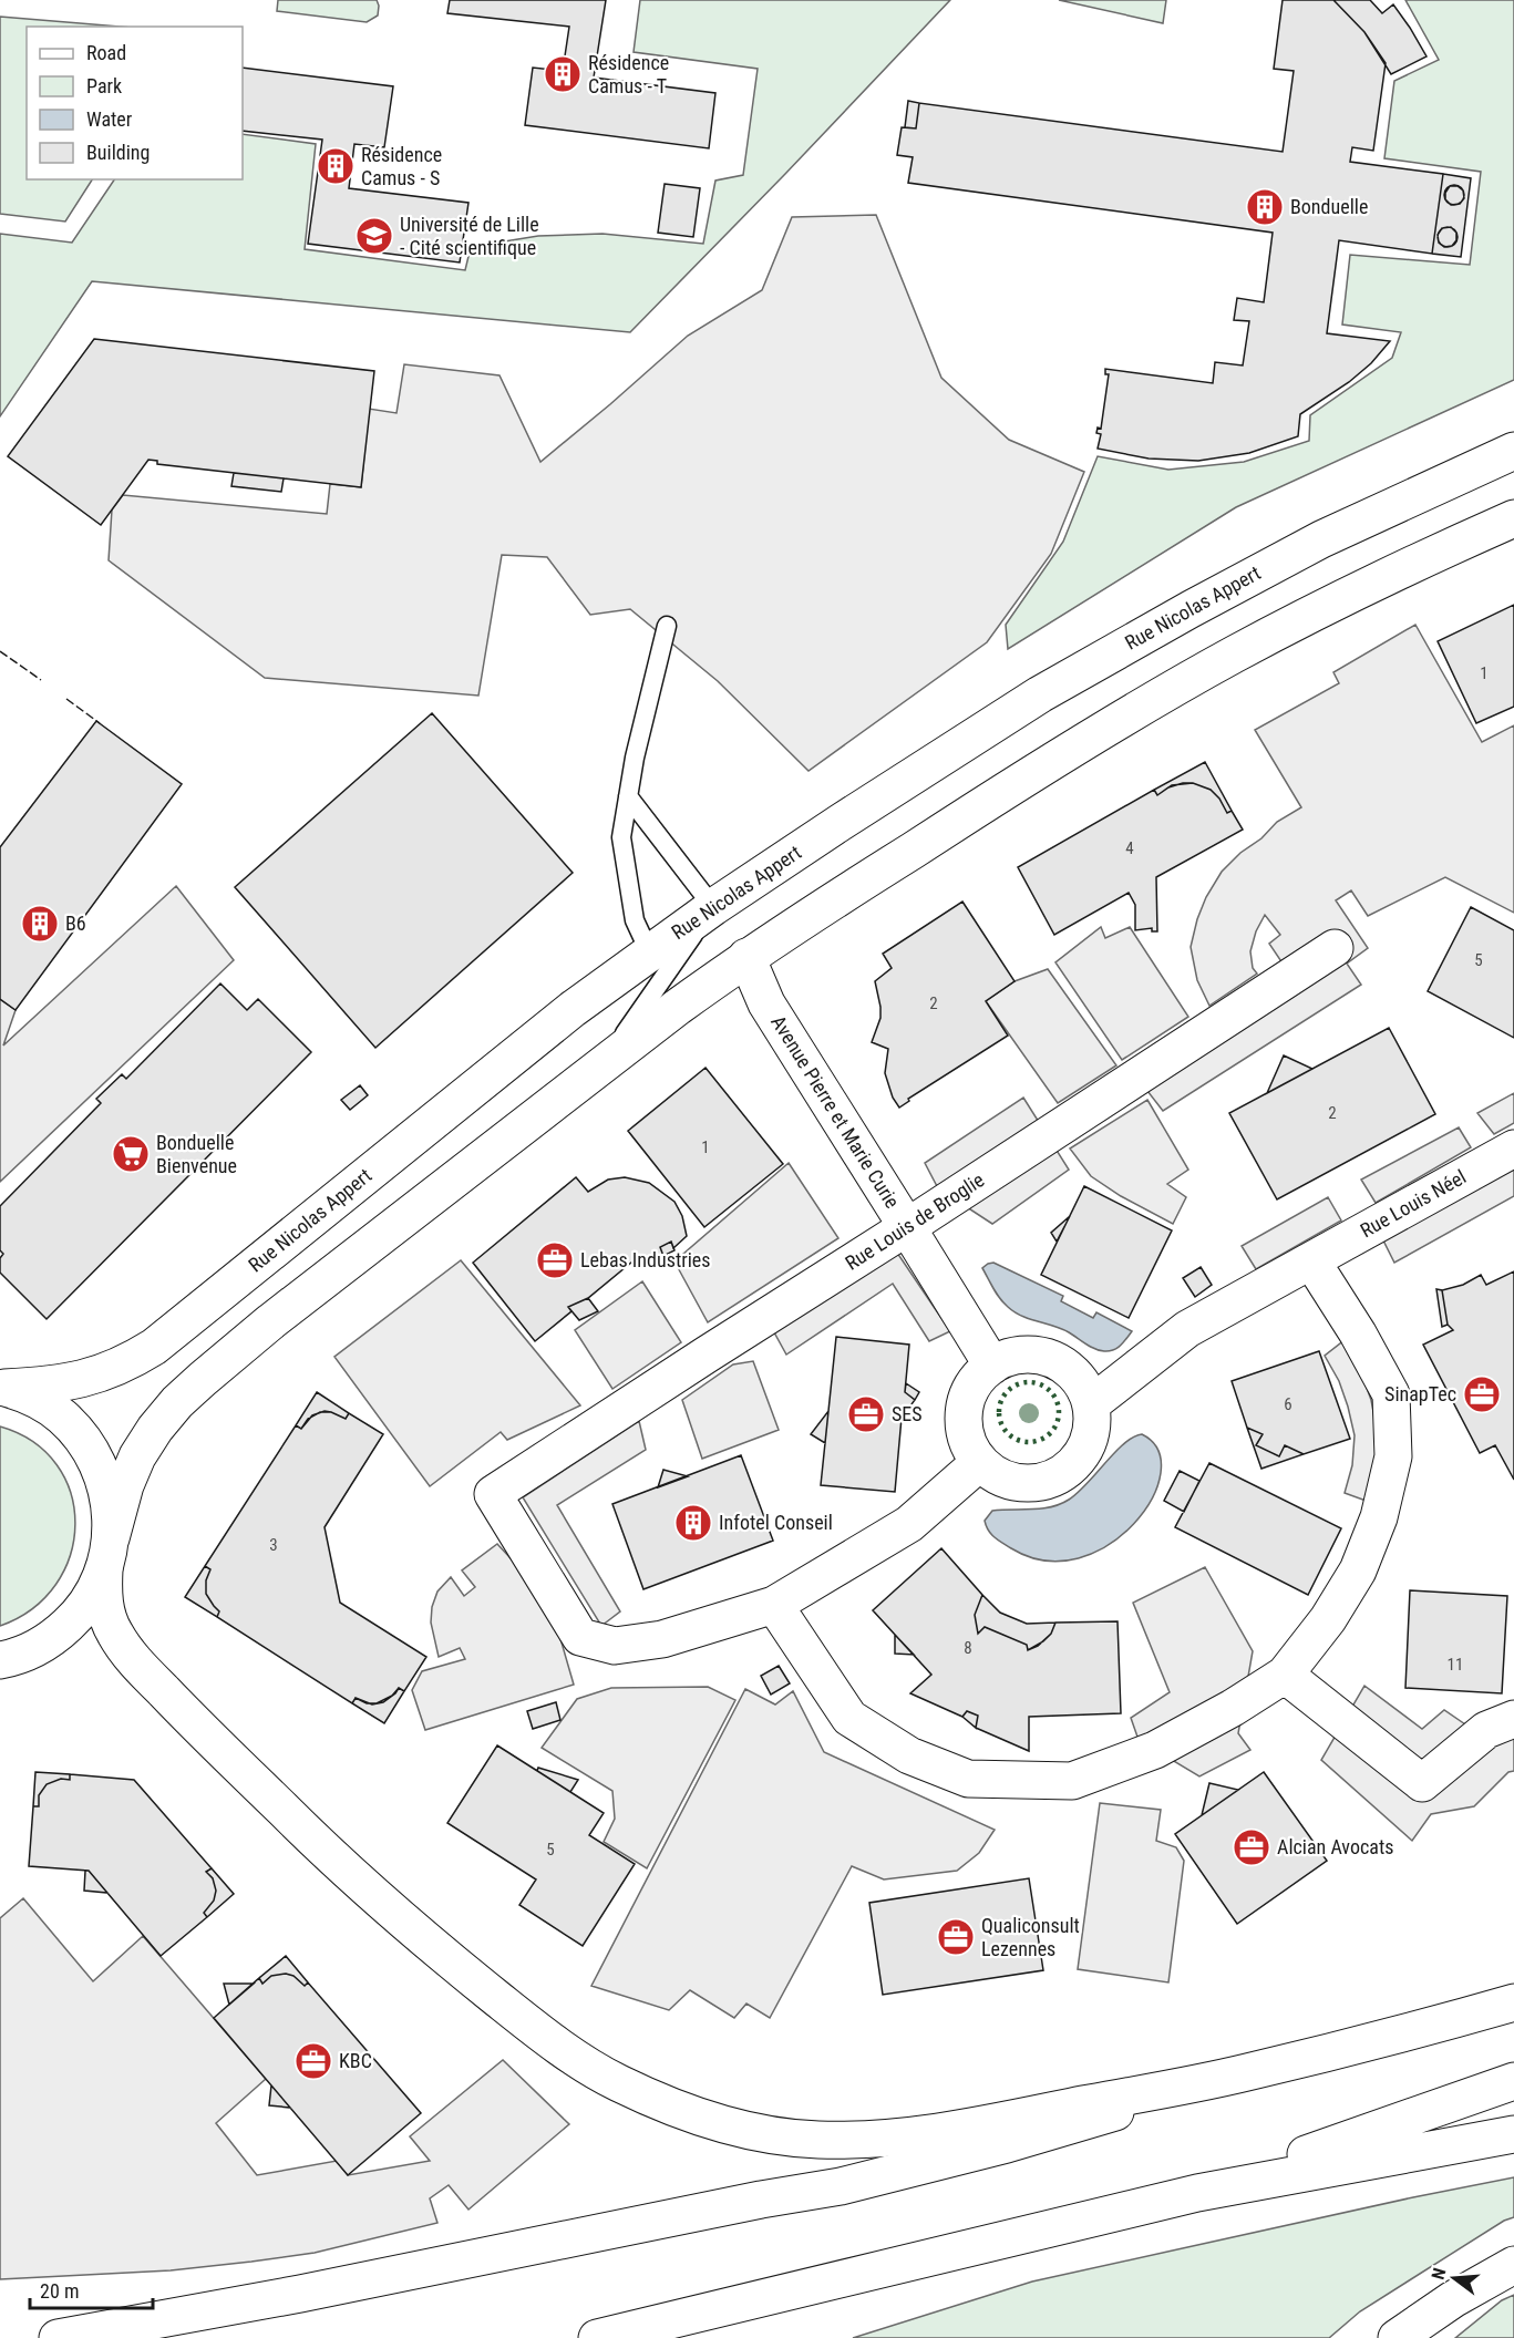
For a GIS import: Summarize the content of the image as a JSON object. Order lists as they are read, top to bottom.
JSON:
{
  "streets": {
    "main road": [
      "Rue Nicolas Appert",
      "Avenue Pierre et Marie Curie",
      "Rue Louis Néel",
      "Rue Louis de Broglie"
    ]
  },
  "crossings": [
    ["Avenue Pierre et Marie Curie", "Rue Louis de Broglie"]
  ],
  "places": {
    "building": [
      "Résidence Camus - T",
      "Résidence Camus - S",
      "Bonduelle",
      "B6",
      "Infotel Conseil"
    ],
    "school or university": ["Université de Lille ‐ Cité scientifique"],
    "supermarket": ["Bonduelle Bienvenue"],
    "office": [
      "Lebas Industries",
      "SinapTec",
      "SES",
      "Alcian Avocats",
      "Qualiconsult Lezennes",
      "KBC"
    ]
  },
  "house_numbers": [
    "1",
    "4",
    "5",
    "2",
    "2",
    "1",
    "6",
    "3",
    "8",
    "11",
    "5"
  ],
  "legend": [
    "Road",
    "Park",
    "Water",
    "Building"
  ],
  "scale_bar": "20 m",
  "north": "left"
}
